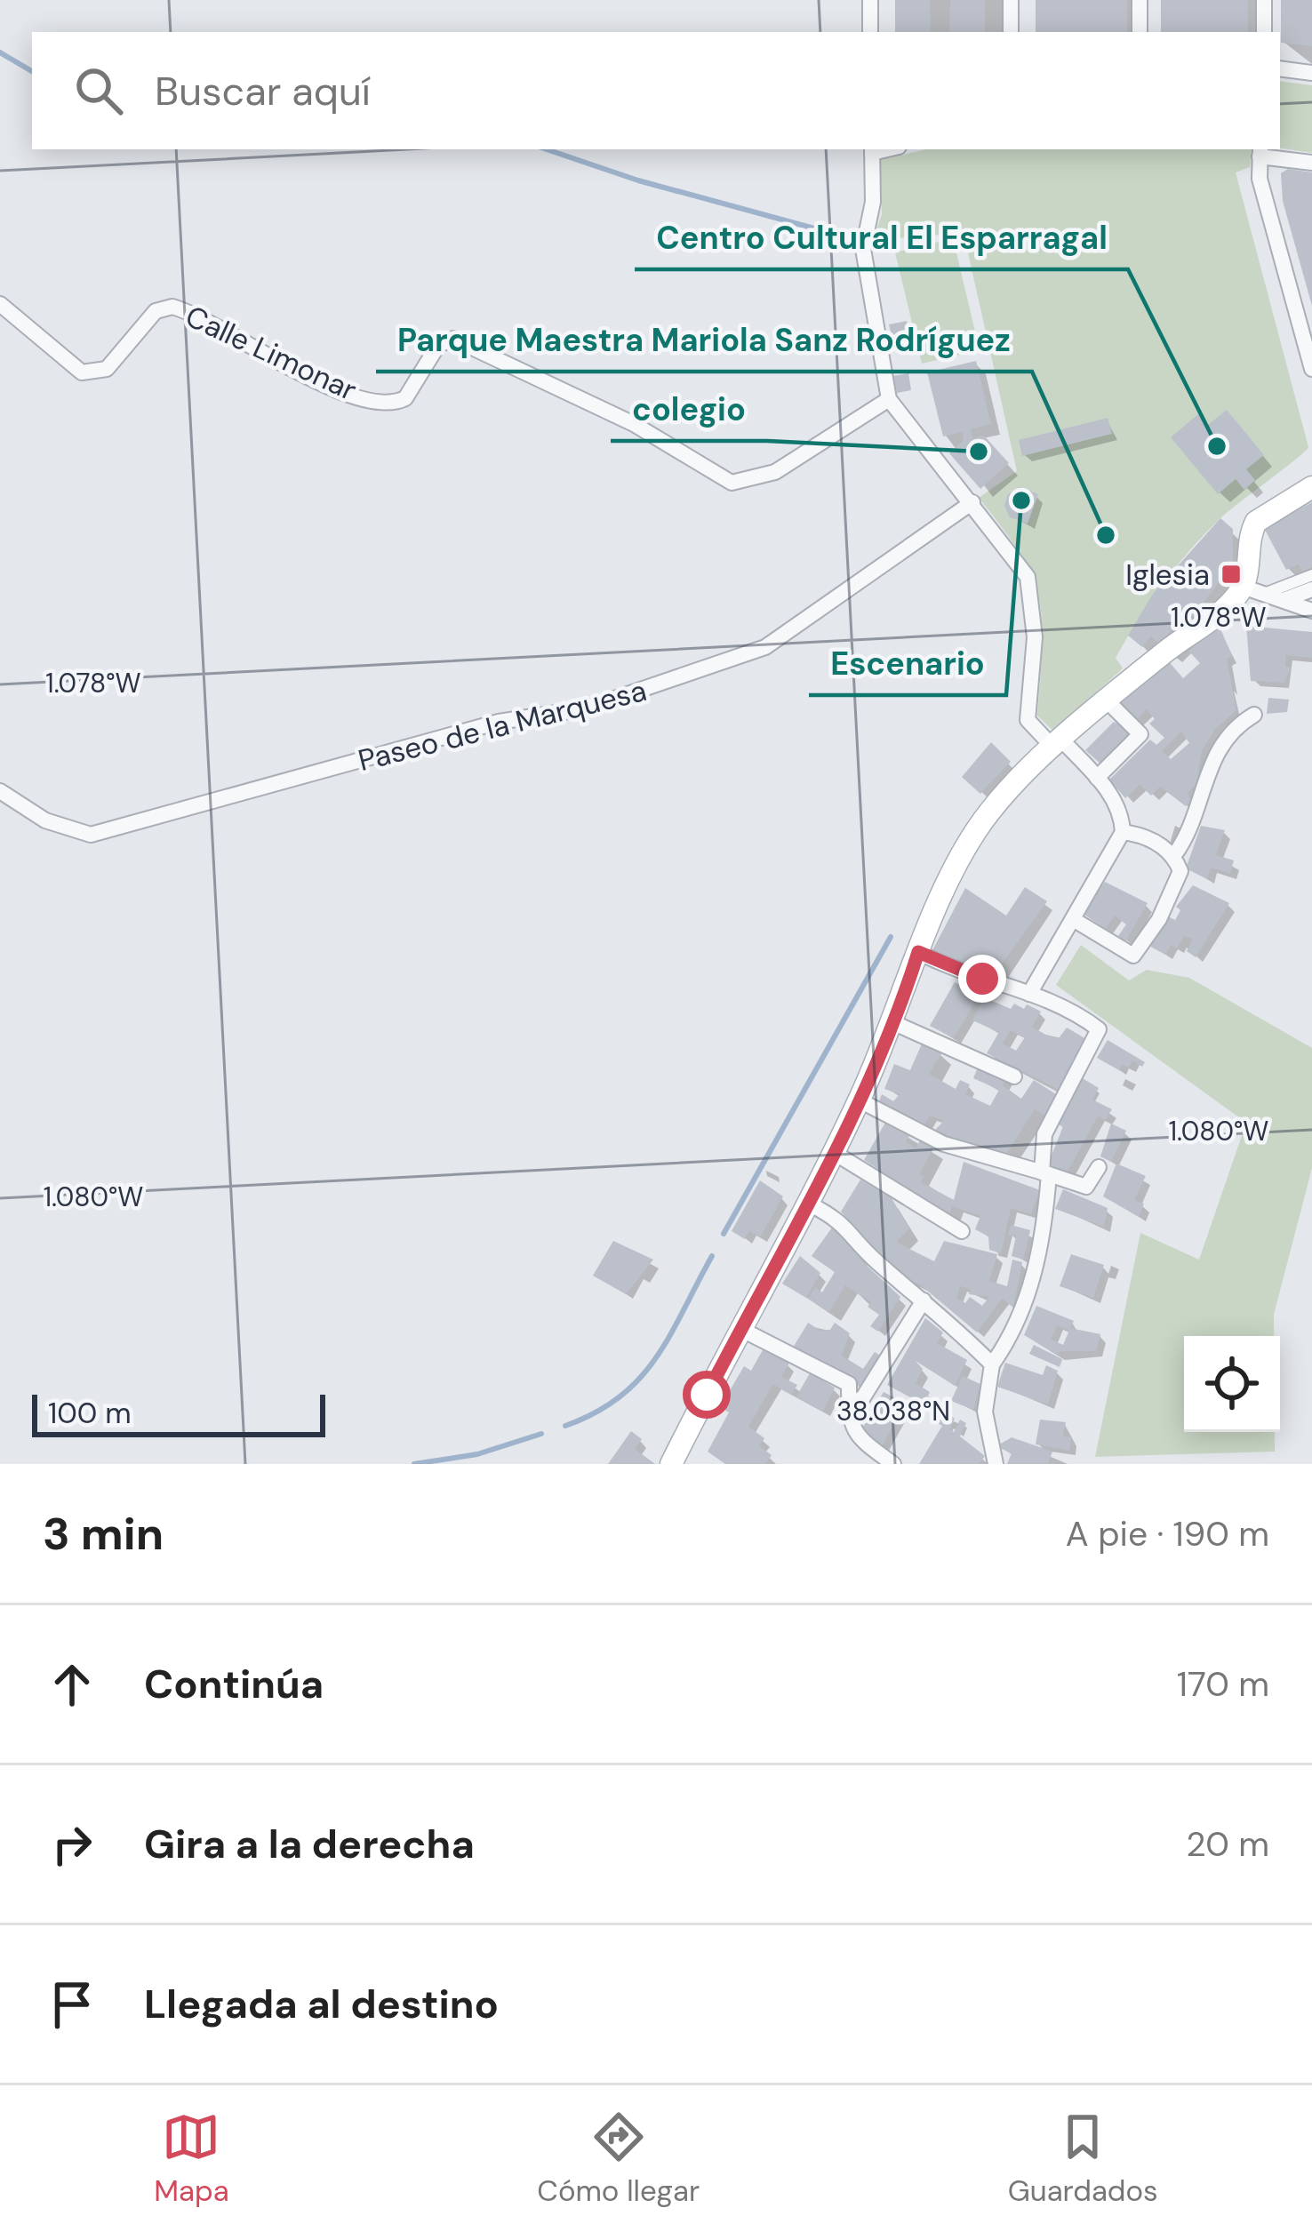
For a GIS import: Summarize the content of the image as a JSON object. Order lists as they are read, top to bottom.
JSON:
{
  "streets": {
    "street": ["Calle Limonar", "Paseo de la Marquesa"]
  },
  "places": {
    "other": [
      "Centro Cultural El Esparragal",
      "colegio",
      "Escenario",
      "Parque Maestra Mariola Sanz Rodríguez"
    ],
    "transit": ["Iglesia"]
  },
  "scale_bar": "100 m",
  "page": {
    "search": "Buscar aquí",
    "scale": "100 m",
    "heading": ["3 min", "A pie · 190 m"],
    "list": [
      ["Continúa", "170 m"],
      ["Gira a la derecha", "20 m"],
      "Llegada al destino"
    ],
    "nav": ["Mapa", "Cómo llegar", "Guardados"]
  },
  "coordinates": ["1.078°W", "1.080°W", "38.038°N"]
}
